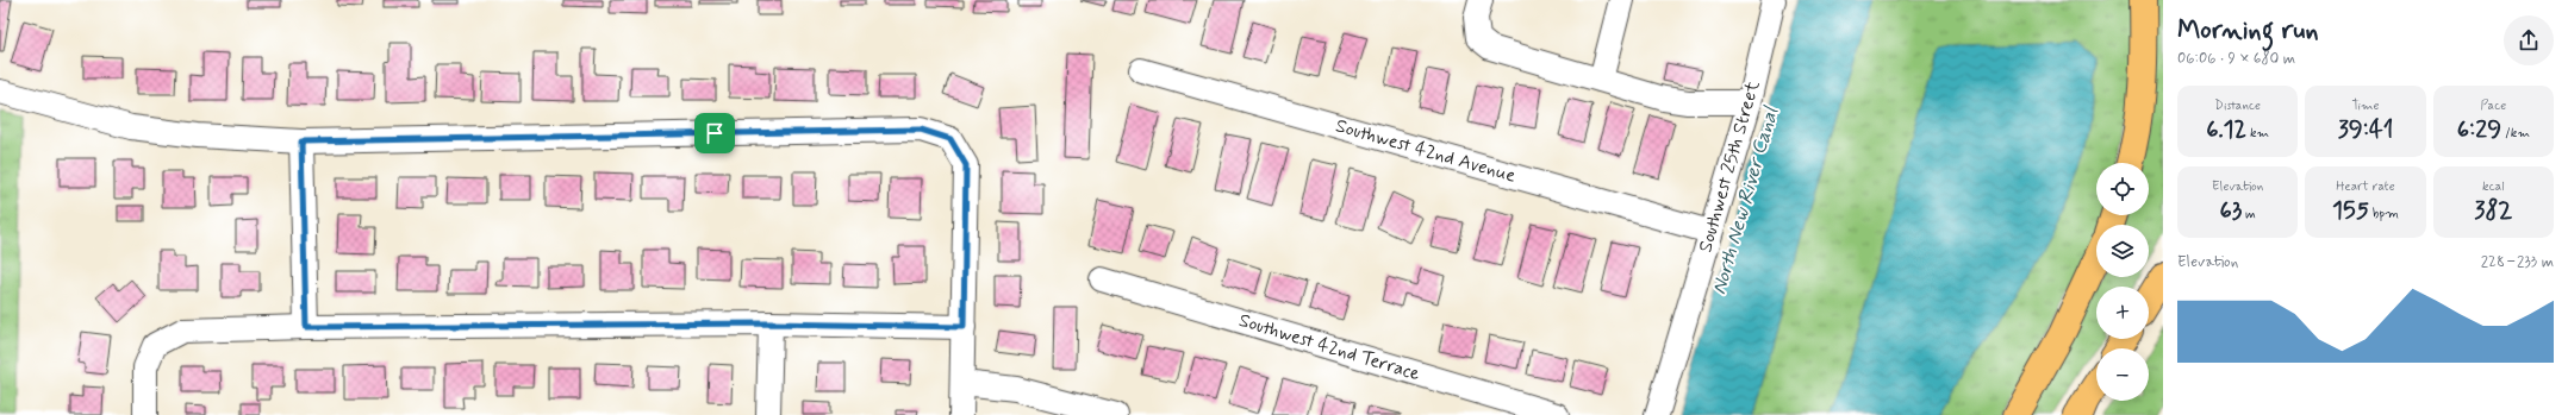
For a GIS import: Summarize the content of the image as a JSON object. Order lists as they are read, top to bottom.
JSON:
{
  "streets": {
    "street": ["Southwest 42nd Avenue", "Southwest 25th Street", "Southwest 42nd Terrace"]
  },
  "crossings": [
    ["Southwest 42nd Avenue", "Southwest 25th Street"]
  ],
  "water": ["North New River Canal"],
  "page": {
    "heading": ["Morning run", "06:06 · 9 × 680 m"],
    "stats": [
      ["Distance", "6.12 km"],
      ["Time", "39:41"],
      ["Pace", "6:29 /km"],
      ["Elevation", "63 m"],
      ["Heart rate", "155 bpm"],
      ["kcal", "382"]
    ],
    "map_buttons": ["+", "−"],
    "chart": ["Elevation", "228–233 m"]
  }
}
